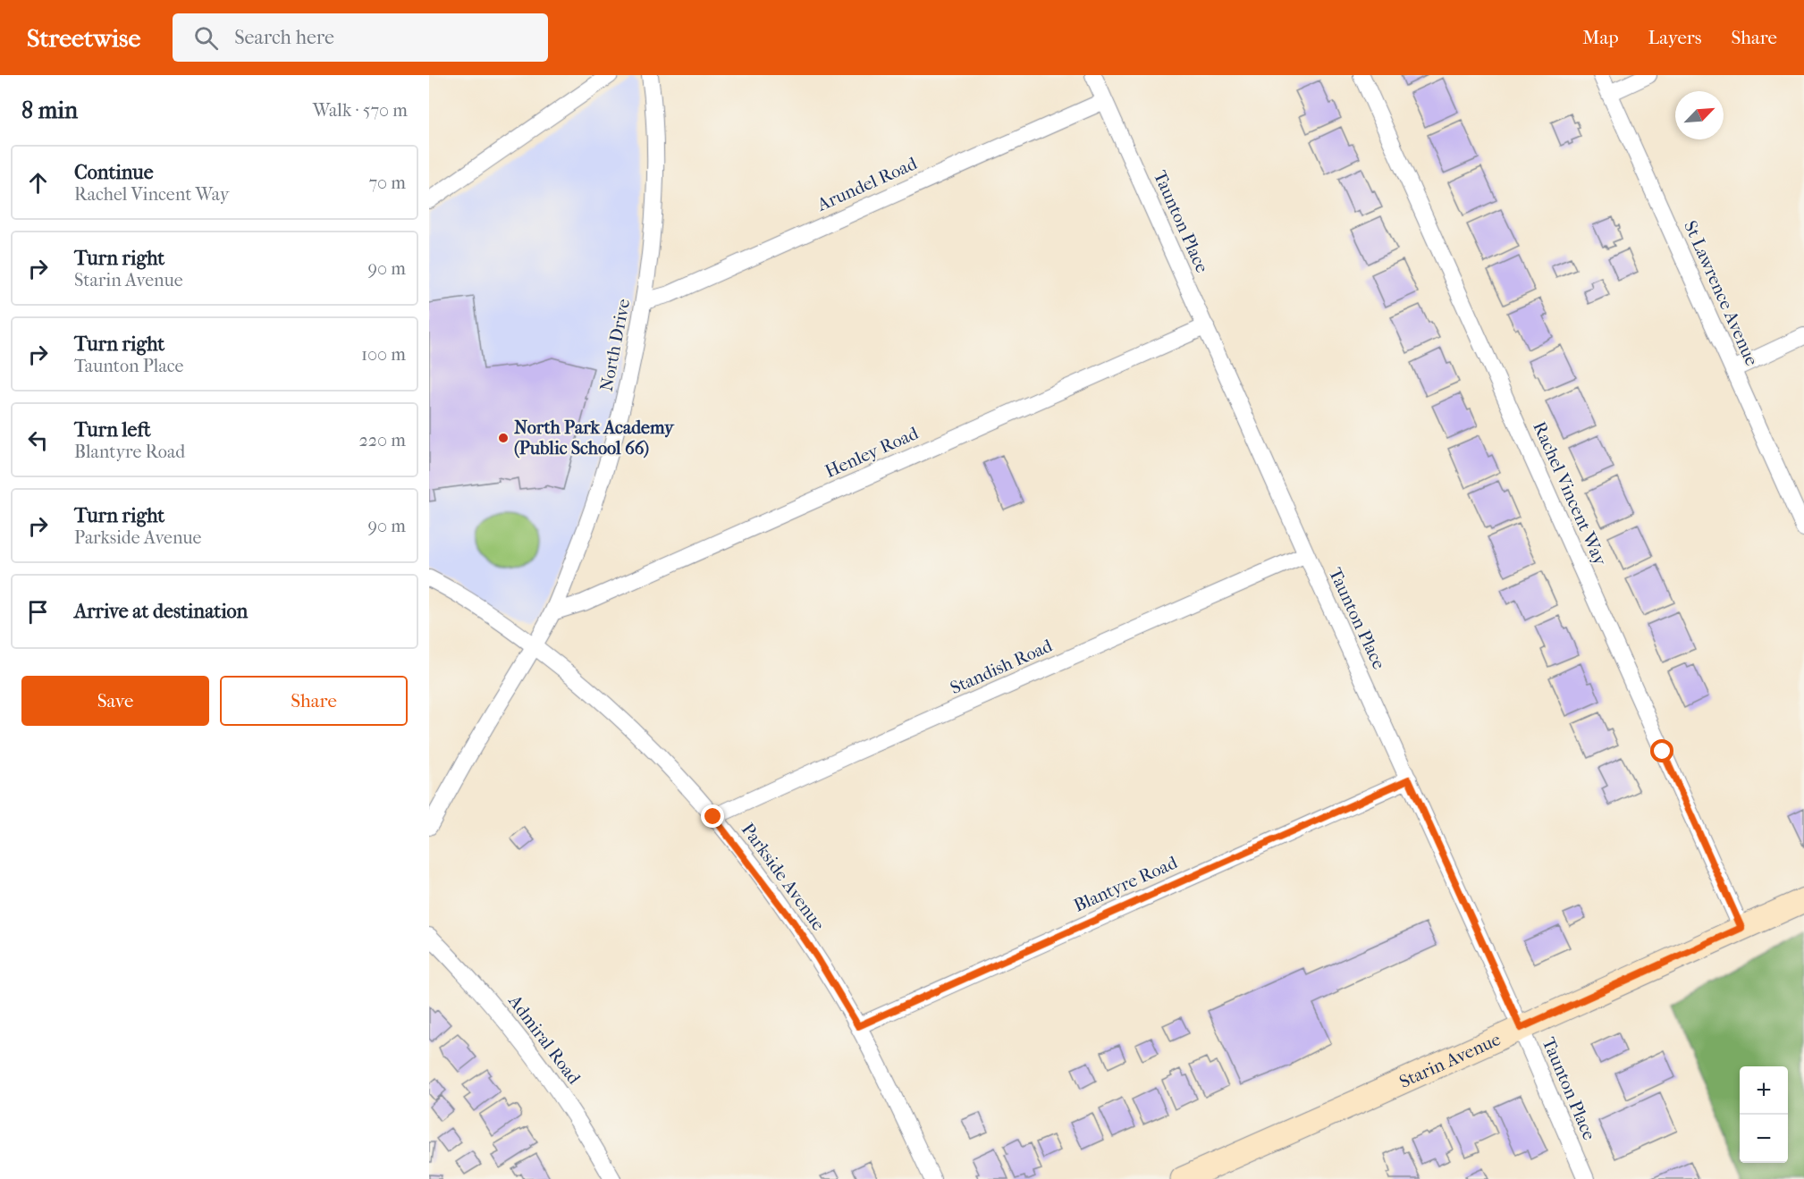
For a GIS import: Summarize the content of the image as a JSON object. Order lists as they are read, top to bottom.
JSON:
{
  "streets": {
    "street": [
      "Arundel Road",
      "Taunton Place",
      "St Lawrence Avenue",
      "North Drive",
      "Henley Road",
      "Rachel Vincent Way",
      "Standish Road",
      "Parkside Avenue",
      "Blantyre Road",
      "Admiral Road",
      "Starin Avenue"
    ]
  },
  "crossings": [
    ["Arundel Road", "Taunton Place"],
    ["Arundel Road", "North Drive"],
    ["Taunton Place", "Henley Road"],
    ["Taunton Place", "Standish Road"],
    ["Taunton Place", "Blantyre Road"],
    ["Taunton Place", "Starin Avenue"],
    ["North Drive", "Henley Road"],
    ["North Drive", "Parkside Avenue"],
    ["Rachel Vincent Way", "Starin Avenue"],
    ["Standish Road", "Parkside Avenue"],
    ["Parkside Avenue", "Blantyre Road"]
  ],
  "places": ["North Park Academy (Public School 66)"],
  "north": "top right",
  "page": {
    "header": "Streetwise",
    "search": "Search here",
    "nav": ["Map", "Layers", "Share"],
    "heading": ["8 min", "Walk · 570 m"],
    "list": [
      ["Continue", "Rachel Vincent Way", "70 m"],
      ["Turn right", "Starin Avenue", "90 m"],
      ["Turn right", "Taunton Place", "100 m"],
      ["Turn left", "Blantyre Road", "220 m"],
      ["Turn right", "Parkside Avenue", "90 m"],
      "Arrive at destination"
    ],
    "buttons": ["Save", "Share"],
    "map_buttons": ["+", "−"]
  }
}
